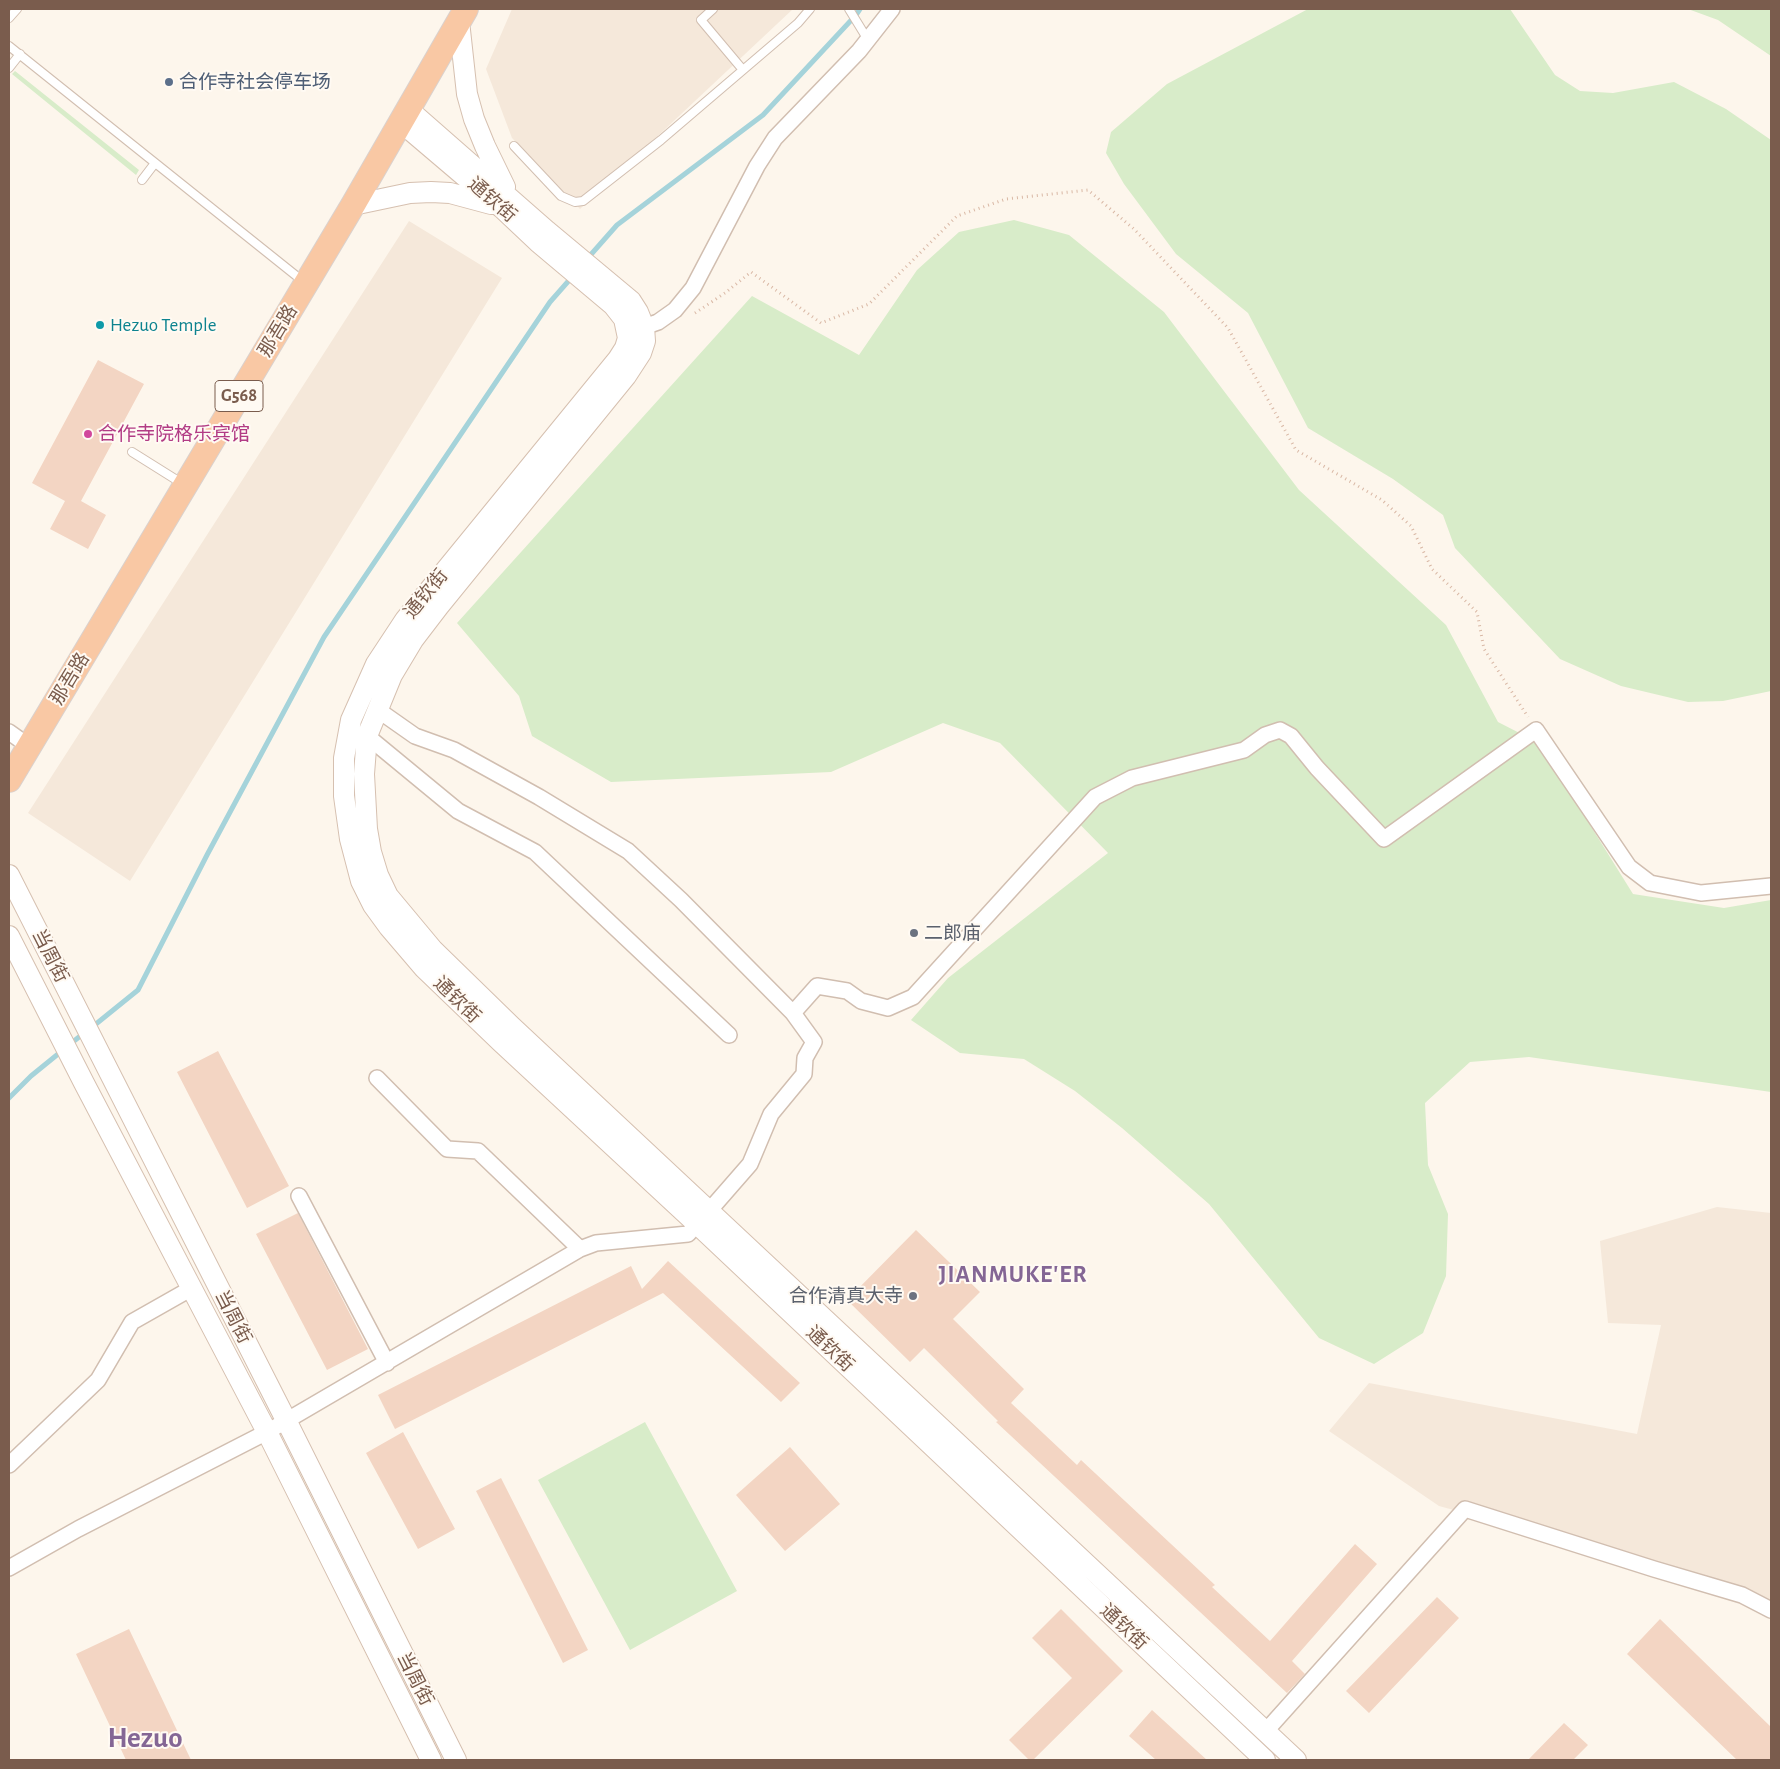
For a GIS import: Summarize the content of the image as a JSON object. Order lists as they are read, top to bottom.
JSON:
{
  "streets": {
    "highway": ["那吾路", "G568"],
    "main road": ["通钦街", "当周街"]
  },
  "crossings": [
    ["通钦街", "那吾路"]
  ],
  "districts": ["JIANMUKE'ER", "Hezuo"],
  "places": [
    "合作寺社会停车场",
    "Hezuo Temple",
    "合作寺院格乐宾馆",
    "二郎庙",
    "合作清真大寺"
  ]
}
